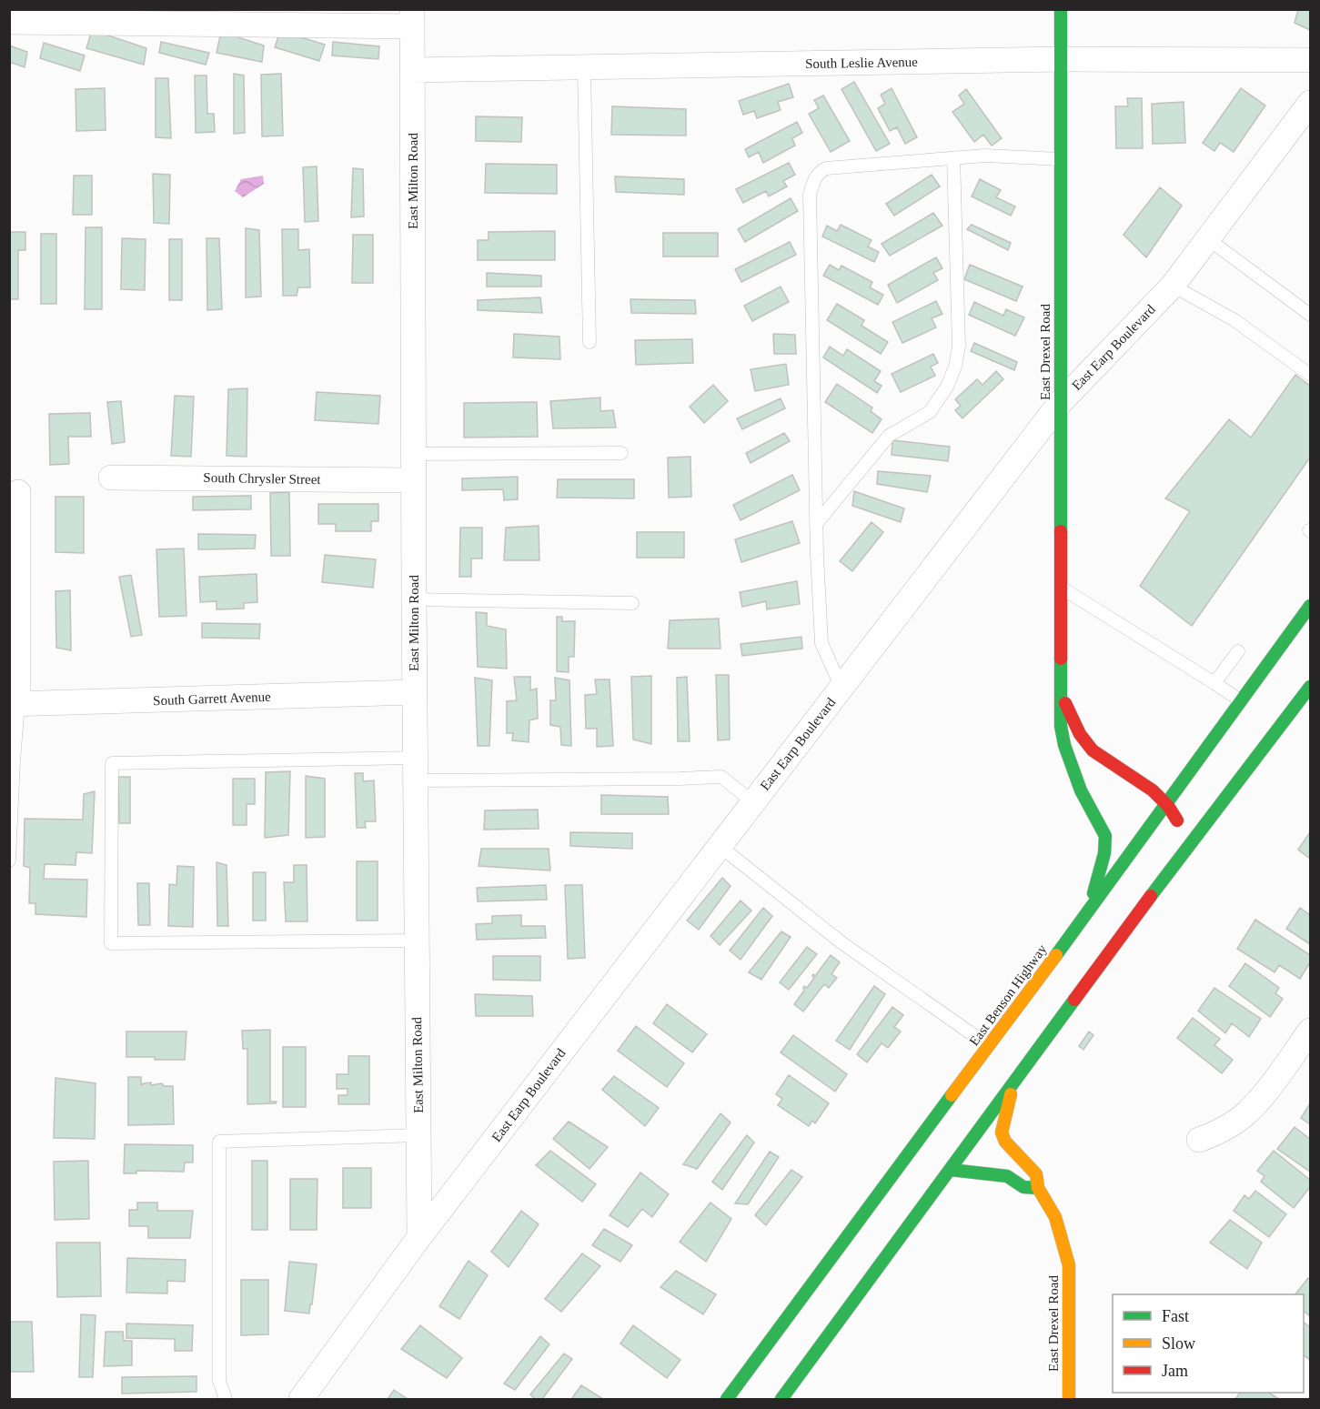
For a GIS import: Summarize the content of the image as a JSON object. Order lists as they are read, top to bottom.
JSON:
{
  "streets": {
    "main road": ["East Drexel Road", "East Benson Highway"],
    "street": [
      "South Leslie Avenue",
      "East Milton Road",
      "East Earp Boulevard",
      "South Chrysler Street",
      "South Garrett Avenue"
    ]
  },
  "crossings": [
    ["South Leslie Avenue", "East Milton Road"],
    ["South Leslie Avenue", "East Drexel Road"],
    ["East Milton Road", "East Earp Boulevard"],
    ["East Milton Road", "South Chrysler Street"],
    ["East Milton Road", "South Garrett Avenue"],
    ["East Earp Boulevard", "East Drexel Road"],
    ["East Drexel Road", "East Benson Highway"]
  ],
  "legend": ["Fast", "Slow", "Jam"]
}
